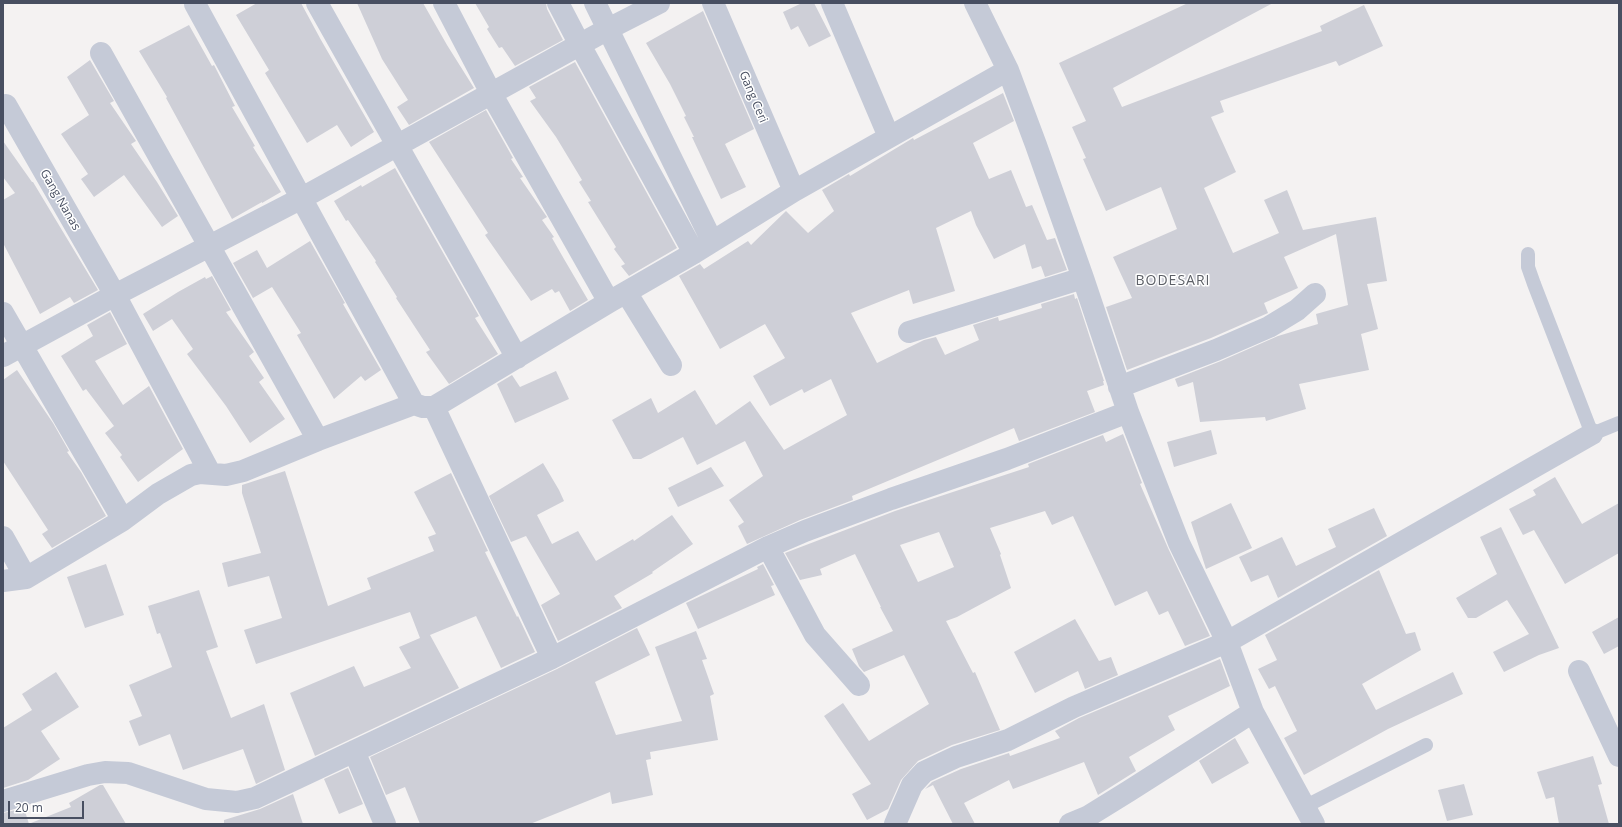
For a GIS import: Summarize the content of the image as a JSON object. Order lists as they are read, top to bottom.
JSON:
{
  "streets": {
    "street": ["Gang Ceri", "Gang Nanas"]
  },
  "districts": ["BODESARI"],
  "scale_bar": "20 m"
}
